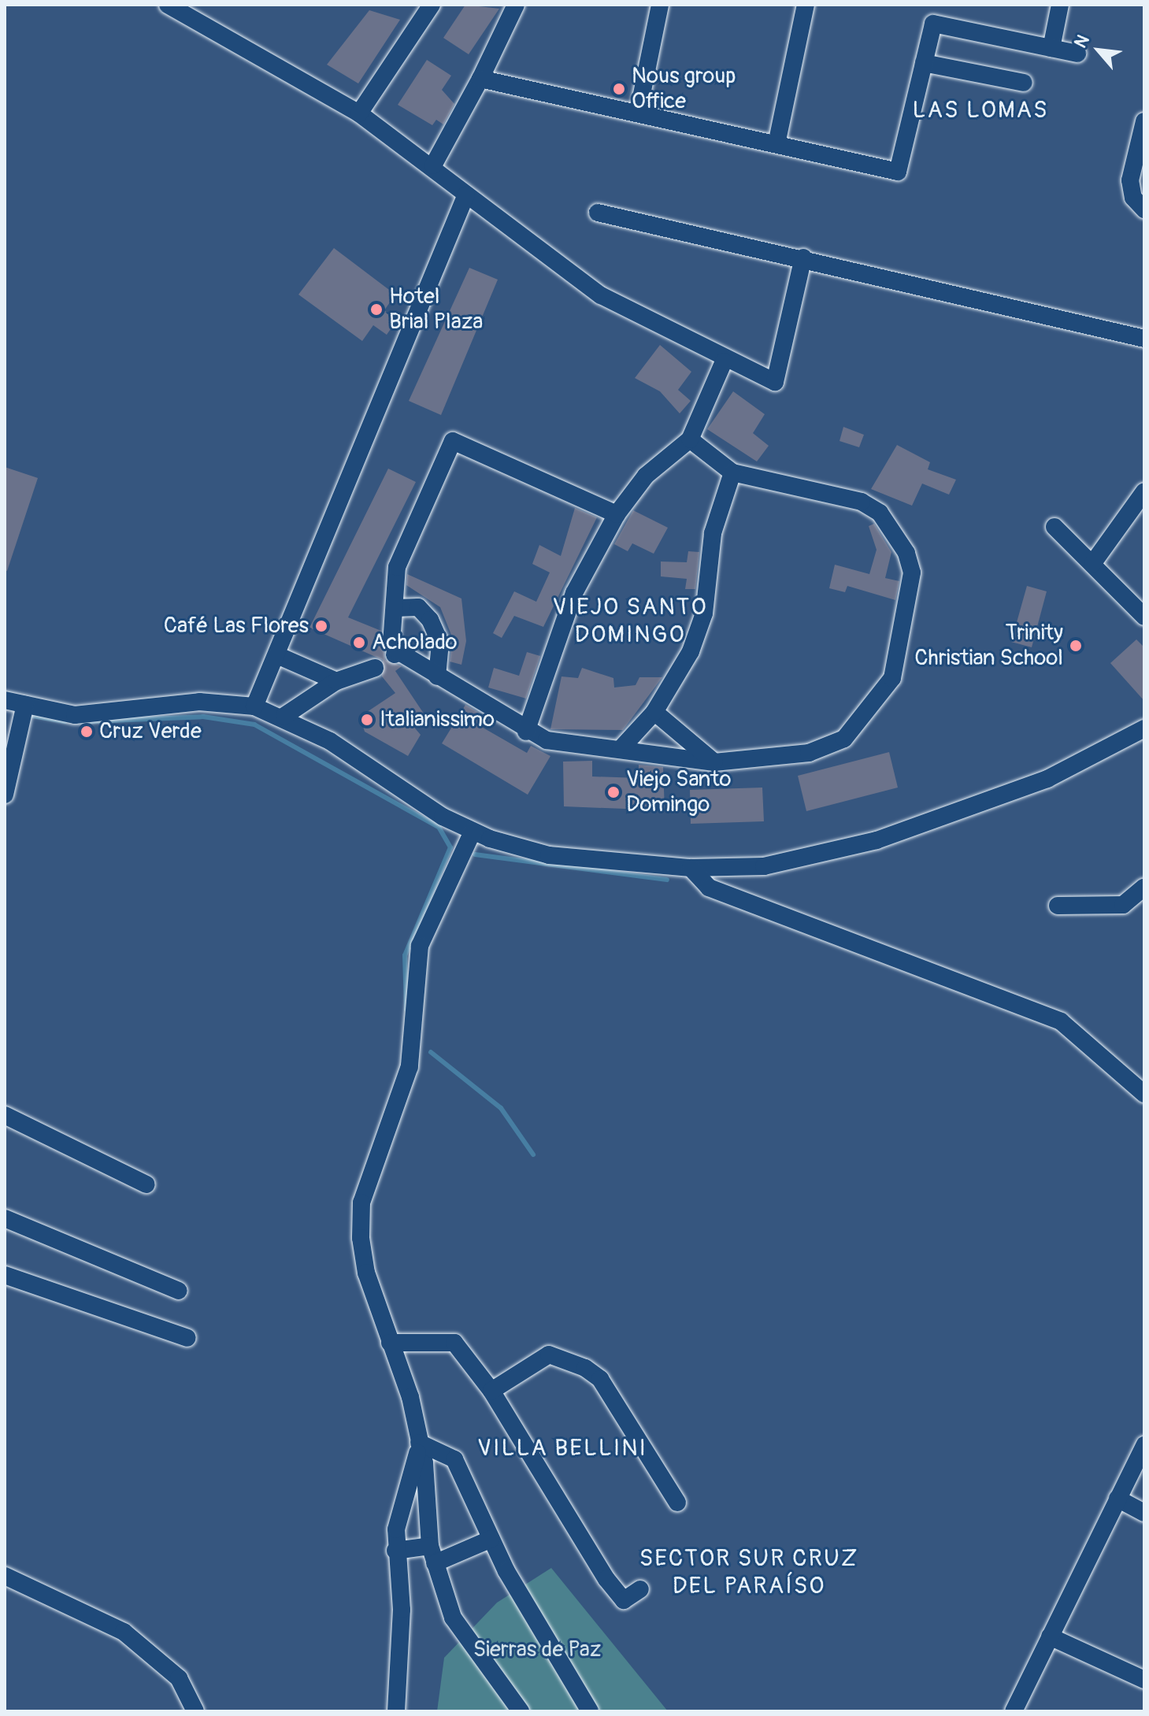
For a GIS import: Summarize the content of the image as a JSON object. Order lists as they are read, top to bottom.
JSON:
{
  "districts": [
    "LAS LOMAS",
    "VIEJO SANTO DOMINGO",
    "VILLA BELLINI",
    "SECTOR SUR CRUZ DEL PARAÍSO"
  ],
  "parks": ["Sierras de Paz"],
  "places": [
    "Nous group Office",
    "Hotel Brial Plaza",
    "Café Las Flores",
    "Acholado",
    "Trinity Christian School",
    "Italianissimo",
    "Cruz Verde",
    "Viejo Santo Domingo"
  ],
  "north": "top left"
}
